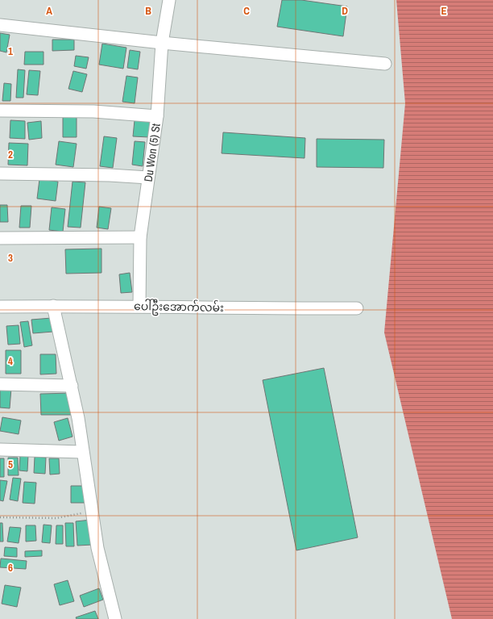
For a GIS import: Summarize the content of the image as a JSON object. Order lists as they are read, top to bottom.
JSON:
{
  "streets": {
    "street": ["Du Won (5) St", "ပေါ်ဦးအောက်လမ်း"]
  },
  "crossings": [
    ["Du Won (5) St", "ပေါ်ဦးအောက်လမ်း"]
  ],
  "grid": {
    "columns": [
      "A",
      "B",
      "C",
      "D",
      "E"
    ],
    "rows": [
      "1",
      "2",
      "3",
      "4",
      "5",
      "6"
    ]
  }
}
